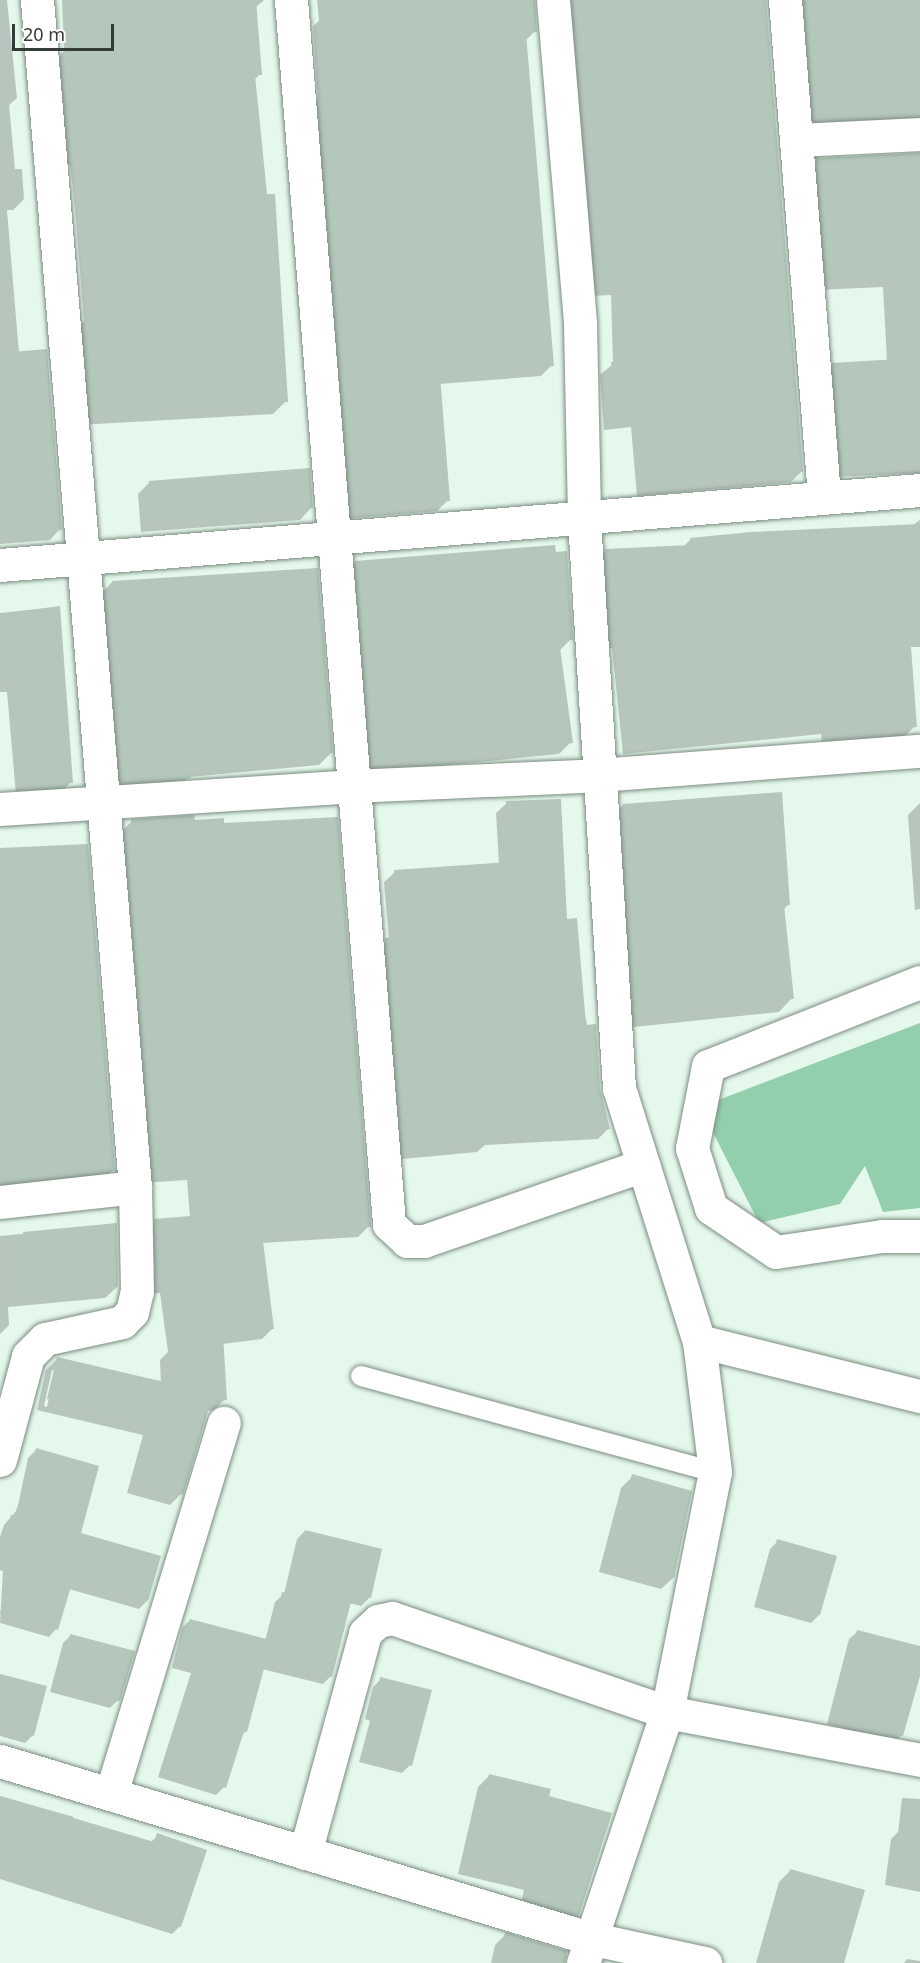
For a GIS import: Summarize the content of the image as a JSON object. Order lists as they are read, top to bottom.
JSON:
{
  "scale_bar": "20 m"
}
